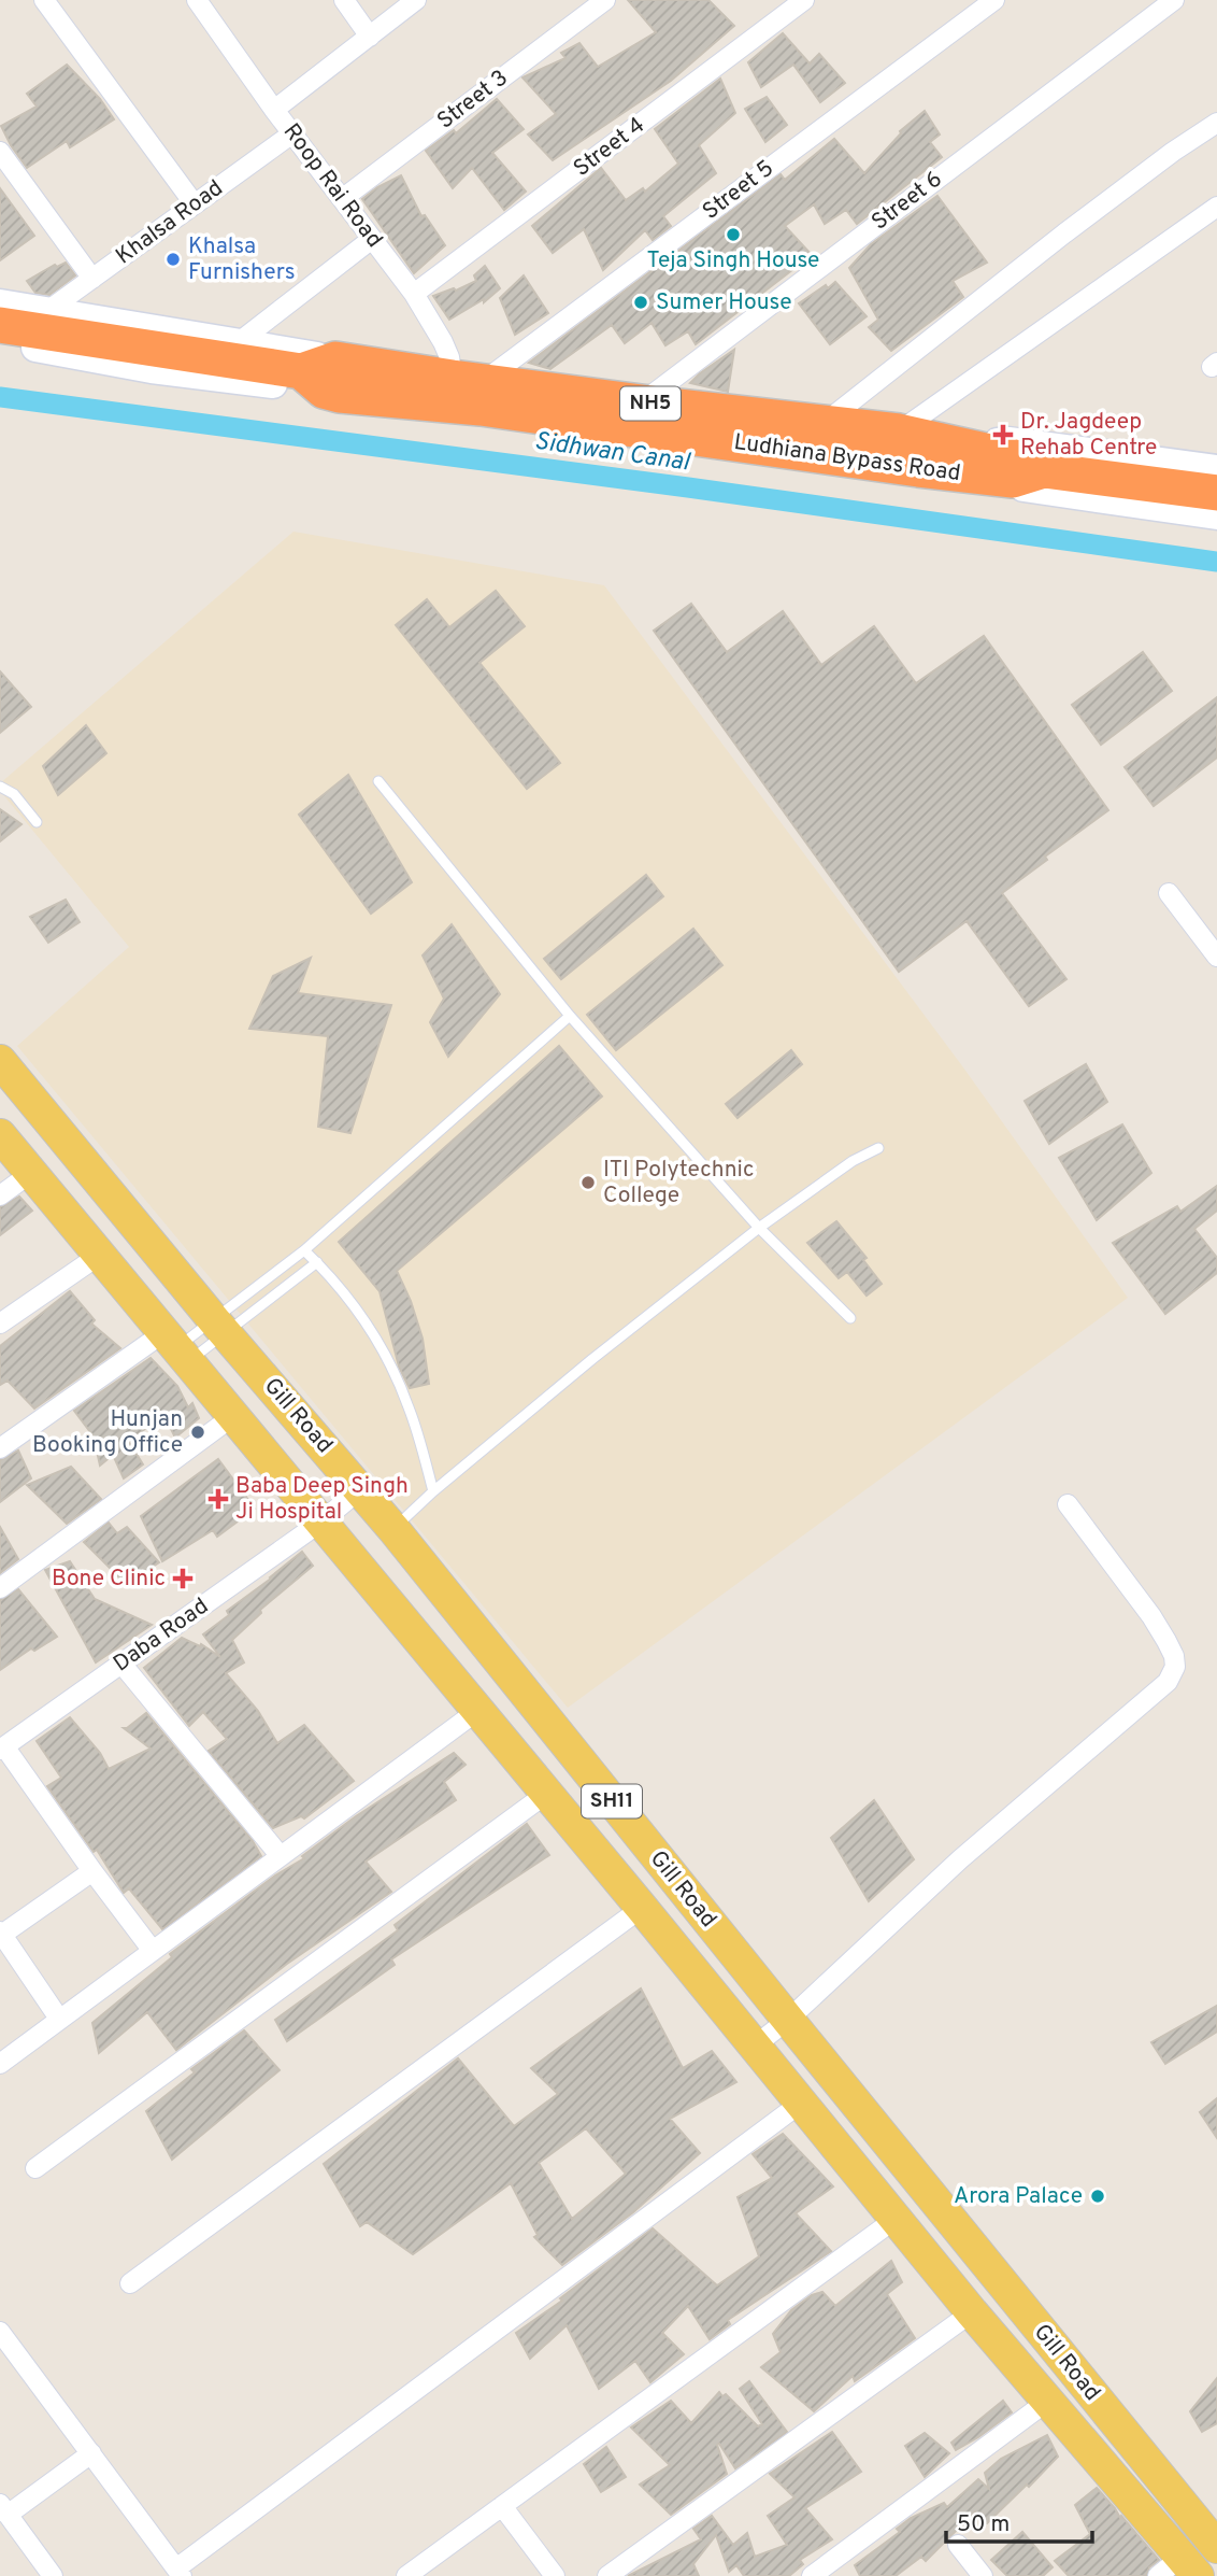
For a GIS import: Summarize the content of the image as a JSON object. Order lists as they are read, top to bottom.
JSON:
{
  "streets": {
    "highway": ["NH5", "Ludhiana Bypass Road"],
    "main road": ["Gill Road", "SH11"],
    "street": [
      "Street 3",
      "Street 4",
      "Roop Rai Road",
      "Street 5",
      "Street 6",
      "Khalsa Road",
      "Daba Road"
    ]
  },
  "crossings": [
    ["Street 3", "Roop Rai Road"],
    ["Street 4", "Roop Rai Road"],
    ["Roop Rai Road", "Street 5"],
    ["Roop Rai Road", "Khalsa Road"],
    ["Roop Rai Road", "Ludhiana Bypass Road"],
    ["Street 5", "Ludhiana Bypass Road"],
    ["Street 6", "Ludhiana Bypass Road"],
    ["NH5", "Ludhiana Bypass Road"],
    ["Gill Road", "Daba Road"]
  ],
  "water": ["Sidhwan Canal"],
  "places": {
    "other": [
      "Teja Singh House",
      "Khalsa Furnishers",
      "Sumer House",
      "ITI Polytechnic College",
      "Hunjan Booking Office",
      "Arora Palace"
    ],
    "health": ["Dr. Jagdeep Rehab Centre", "Baba Deep Singh Ji Hospital", "Bone Clinic"]
  },
  "scale_bar": "50 m"
}
